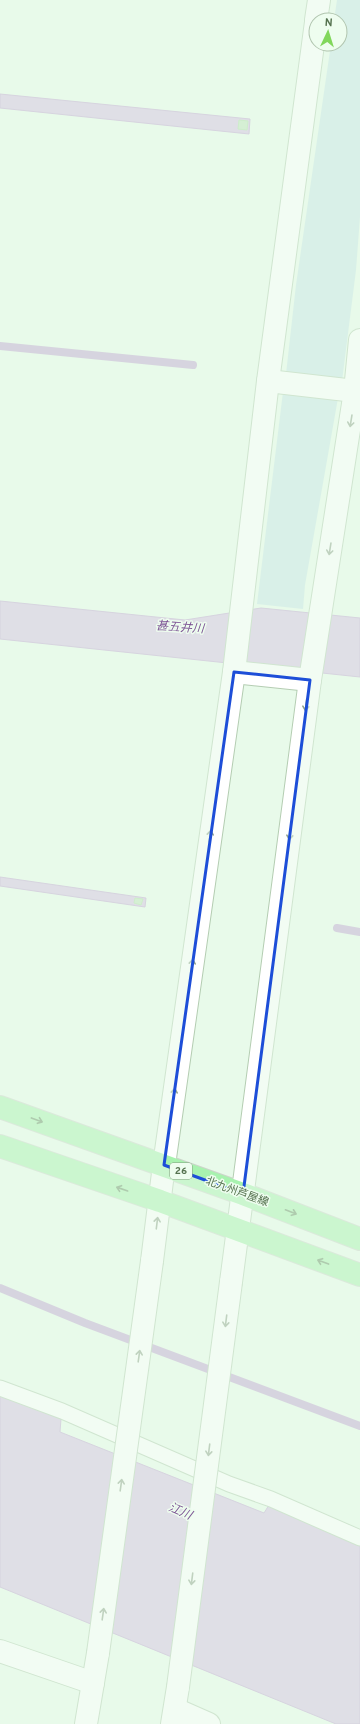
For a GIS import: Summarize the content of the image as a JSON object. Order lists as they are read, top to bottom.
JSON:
{
  "streets": {
    "main road": ["26", "北九州芦屋線"]
  },
  "water": ["甚五井川", "江川"],
  "north": "top"
}
